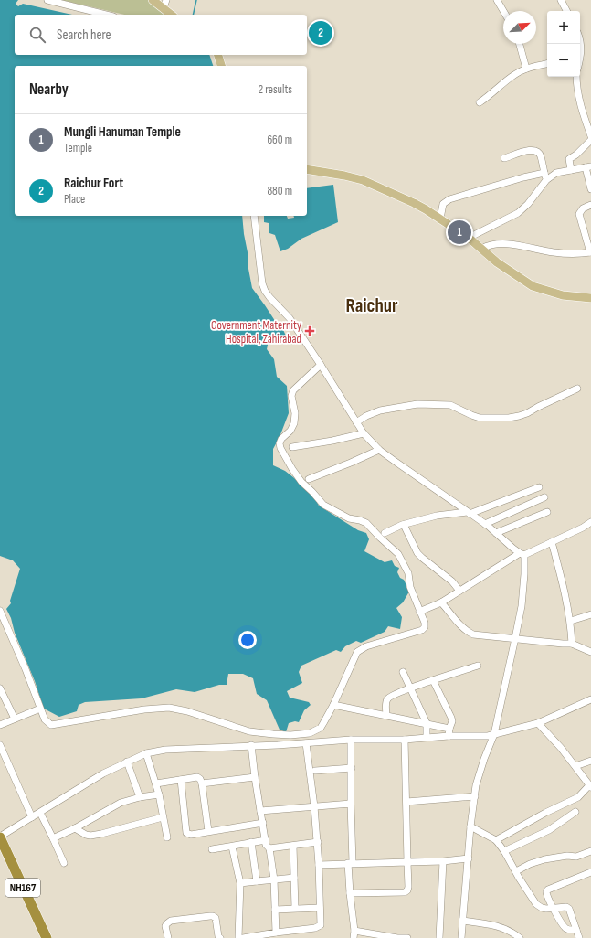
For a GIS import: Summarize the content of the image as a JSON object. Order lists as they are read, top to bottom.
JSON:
{
  "streets": {
    "highway": ["NH167"]
  },
  "districts": ["Raichur"],
  "places": {
    "health": ["Government Maternity Hospital, Zahirabad"]
  },
  "north": "top right",
  "page": {
    "map_buttons": ["+", "−"],
    "search": "Search here",
    "pins": ["2", "1"],
    "heading": ["Nearby", "2 results"],
    "list": [
      {
        "mark": "1",
        "name": "Mungli Hanuman Temple",
        "note": "Temple",
        "value": "660 m"
      },
      {
        "mark": "2",
        "name": "Raichur Fort",
        "note": "Place",
        "value": "880 m"
      }
    ]
  }
}
